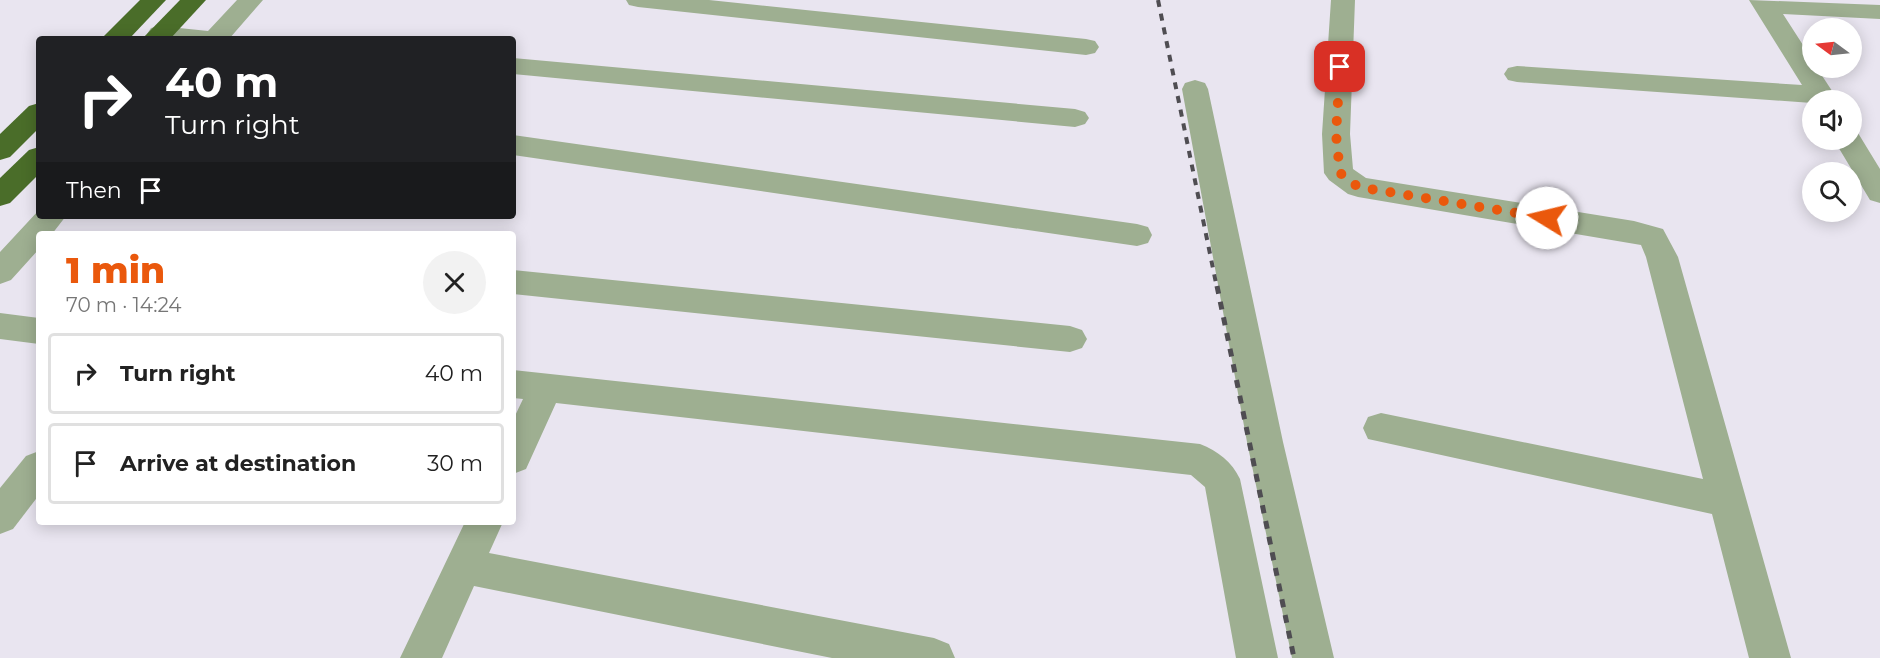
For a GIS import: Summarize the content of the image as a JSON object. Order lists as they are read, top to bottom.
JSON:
{
  "north": "left",
  "page": {
    "turn": ["40 m", "Turn right"],
    "then": "Then",
    "heading": ["1 min", "70 m · 14:24"],
    "list": [
      {
        "name": "Turn right",
        "value": "40 m"
      },
      {
        "name": "Arrive at destination",
        "value": "30 m"
      }
    ]
  }
}
